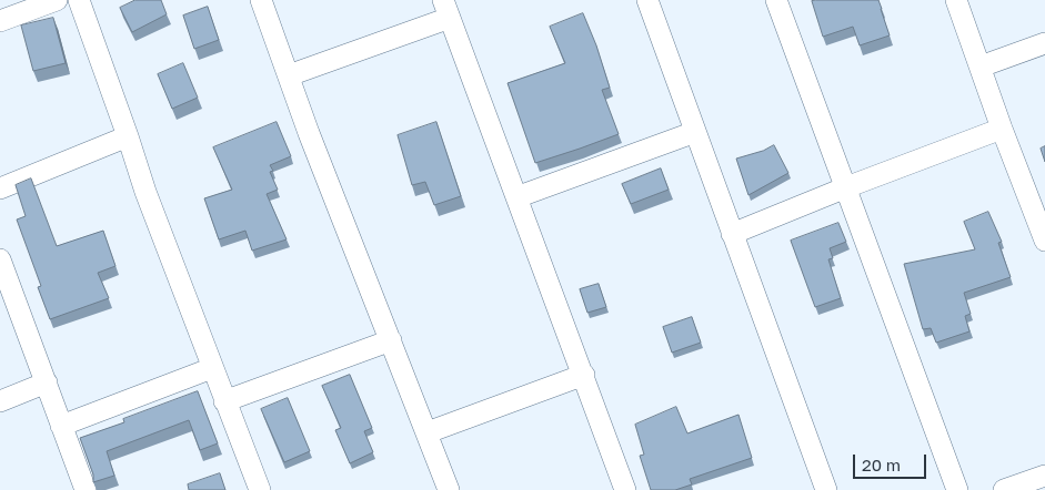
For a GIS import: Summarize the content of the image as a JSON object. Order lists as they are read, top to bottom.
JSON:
{
  "scale_bar": "20 m"
}
